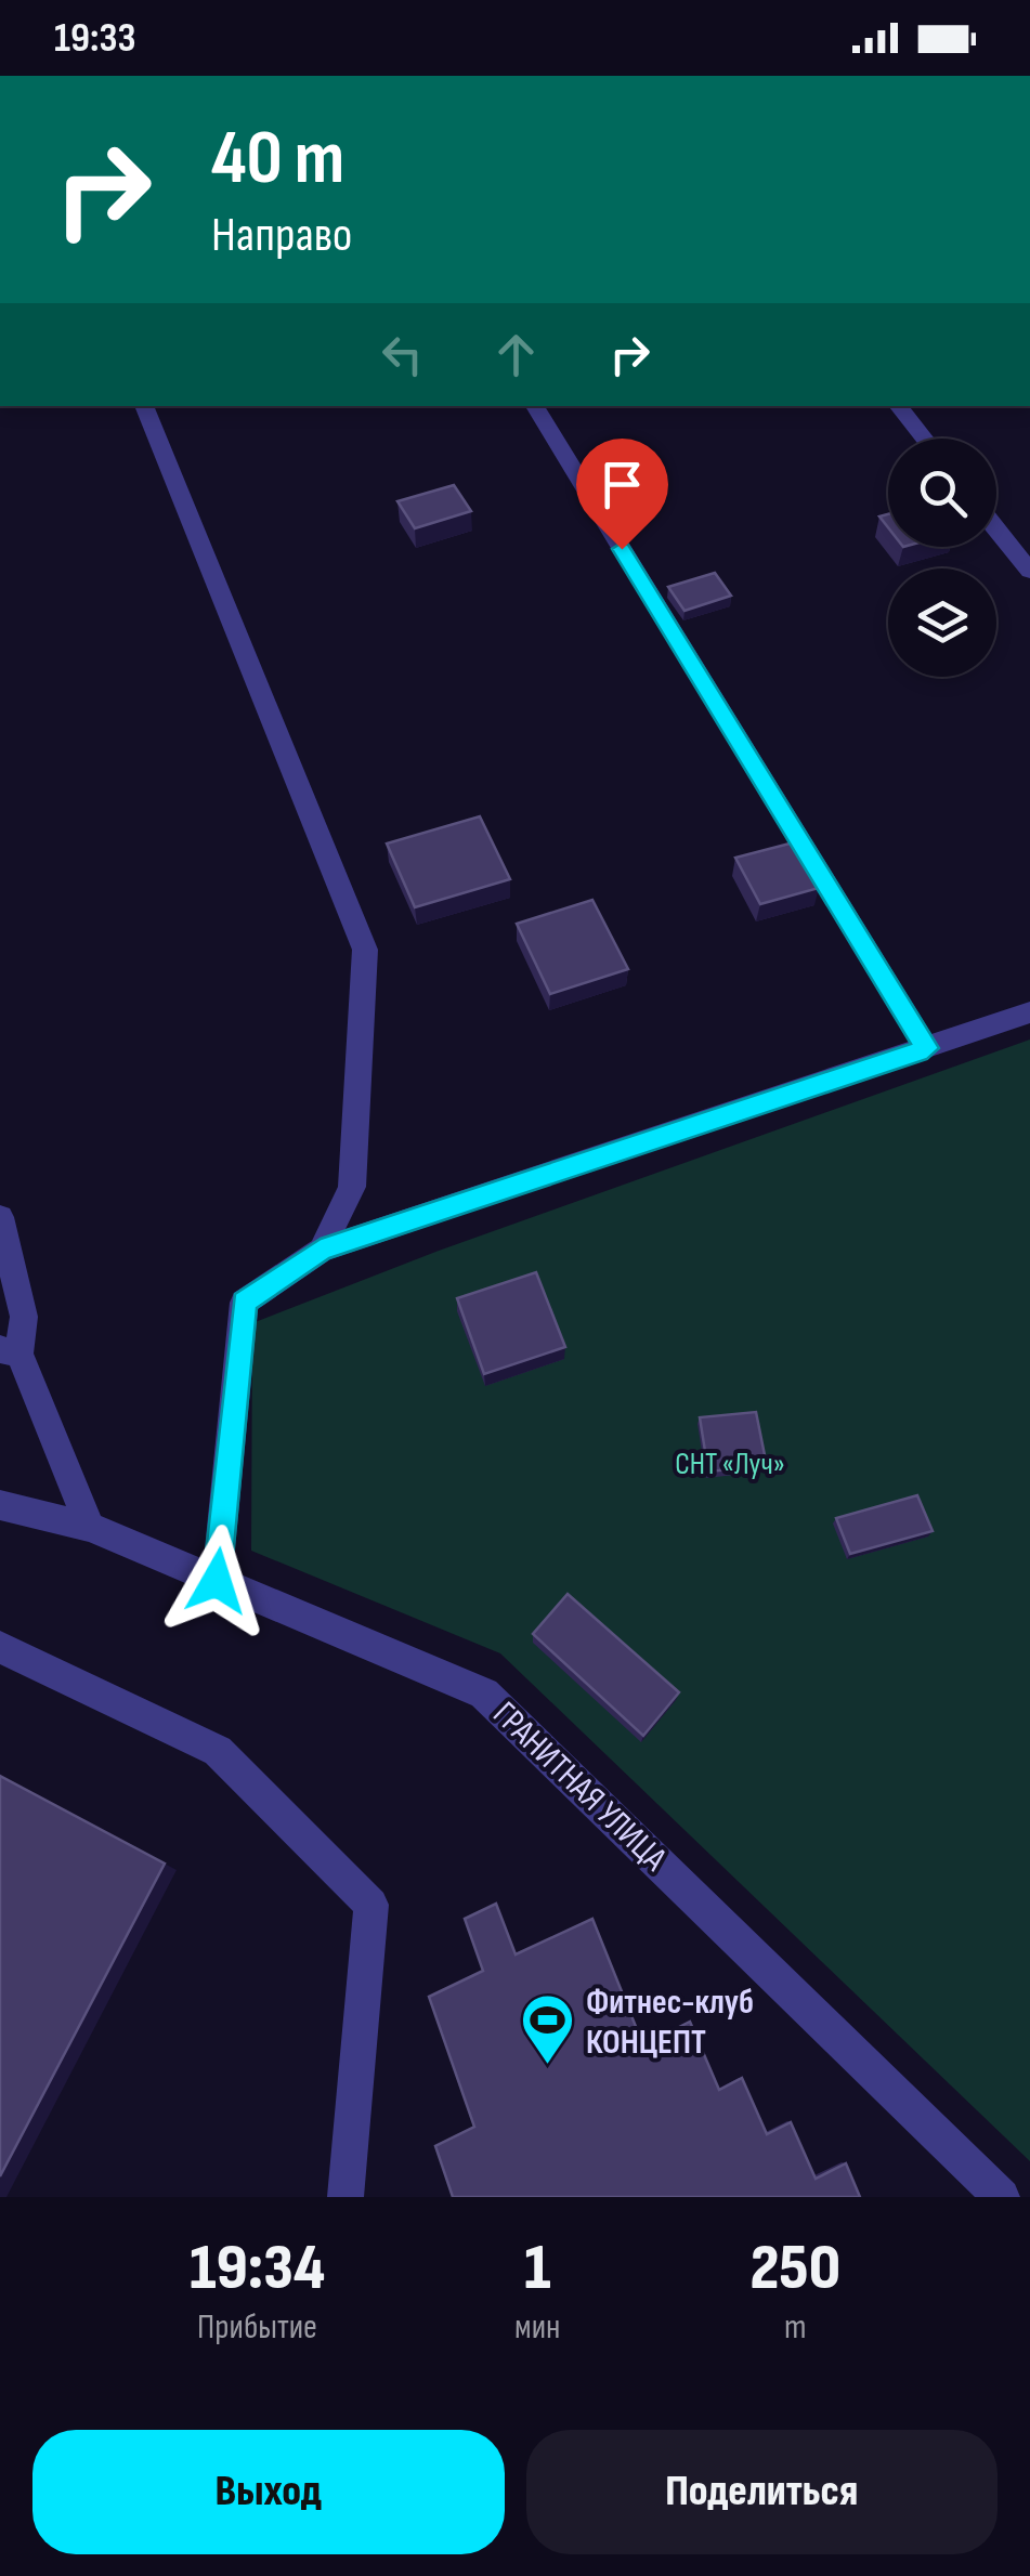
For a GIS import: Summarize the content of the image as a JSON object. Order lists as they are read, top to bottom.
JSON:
{
  "streets": {
    "street": ["ГРАНИТНАЯ УЛИЦА"]
  },
  "parks": ["СНТ «Луч»"],
  "places": {
    "sports": ["Фитнес-клуб КОНЦЕПТ"]
  },
  "page": {
    "status": "19:33",
    "turn": ["40 m", "Направо"],
    "eta": [
      "19:34",
      "Прибытие",
      "1",
      "мин",
      "250",
      "m"
    ],
    "buttons": ["Выход", "Поделиться"]
  }
}
